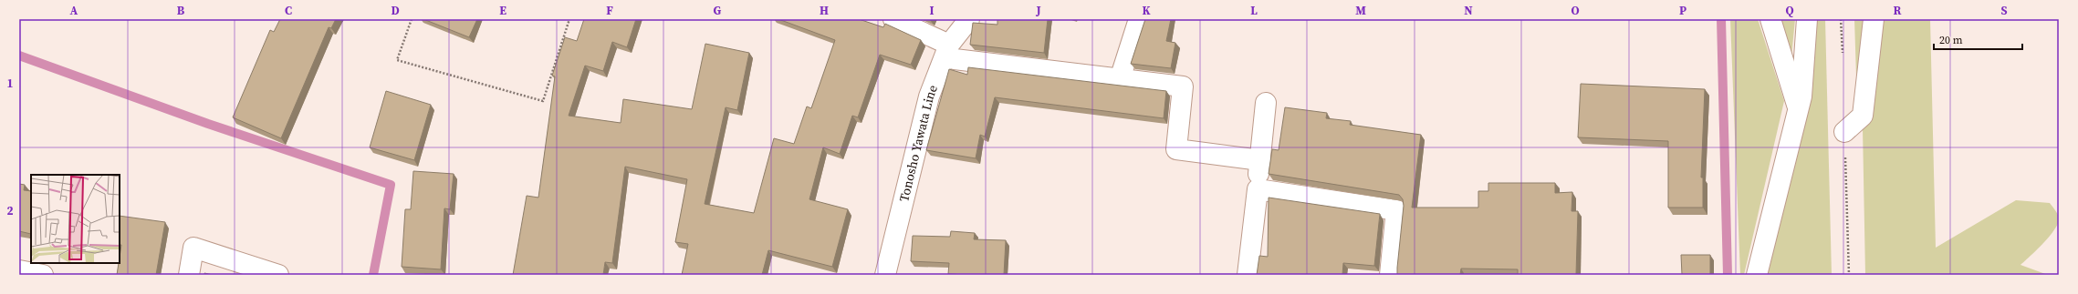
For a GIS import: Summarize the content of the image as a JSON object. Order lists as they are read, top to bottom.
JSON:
{
  "streets": {
    "street": ["Tonosho Yawata Line"]
  },
  "scale_bar": "20 m",
  "grid": {
    "columns": [
      "A",
      "B",
      "C",
      "D",
      "E",
      "F",
      "G",
      "H",
      "I",
      "J",
      "K",
      "L",
      "M",
      "N",
      "O",
      "P",
      "Q",
      "R",
      "S"
    ],
    "rows": ["1", "2"]
  }
}
